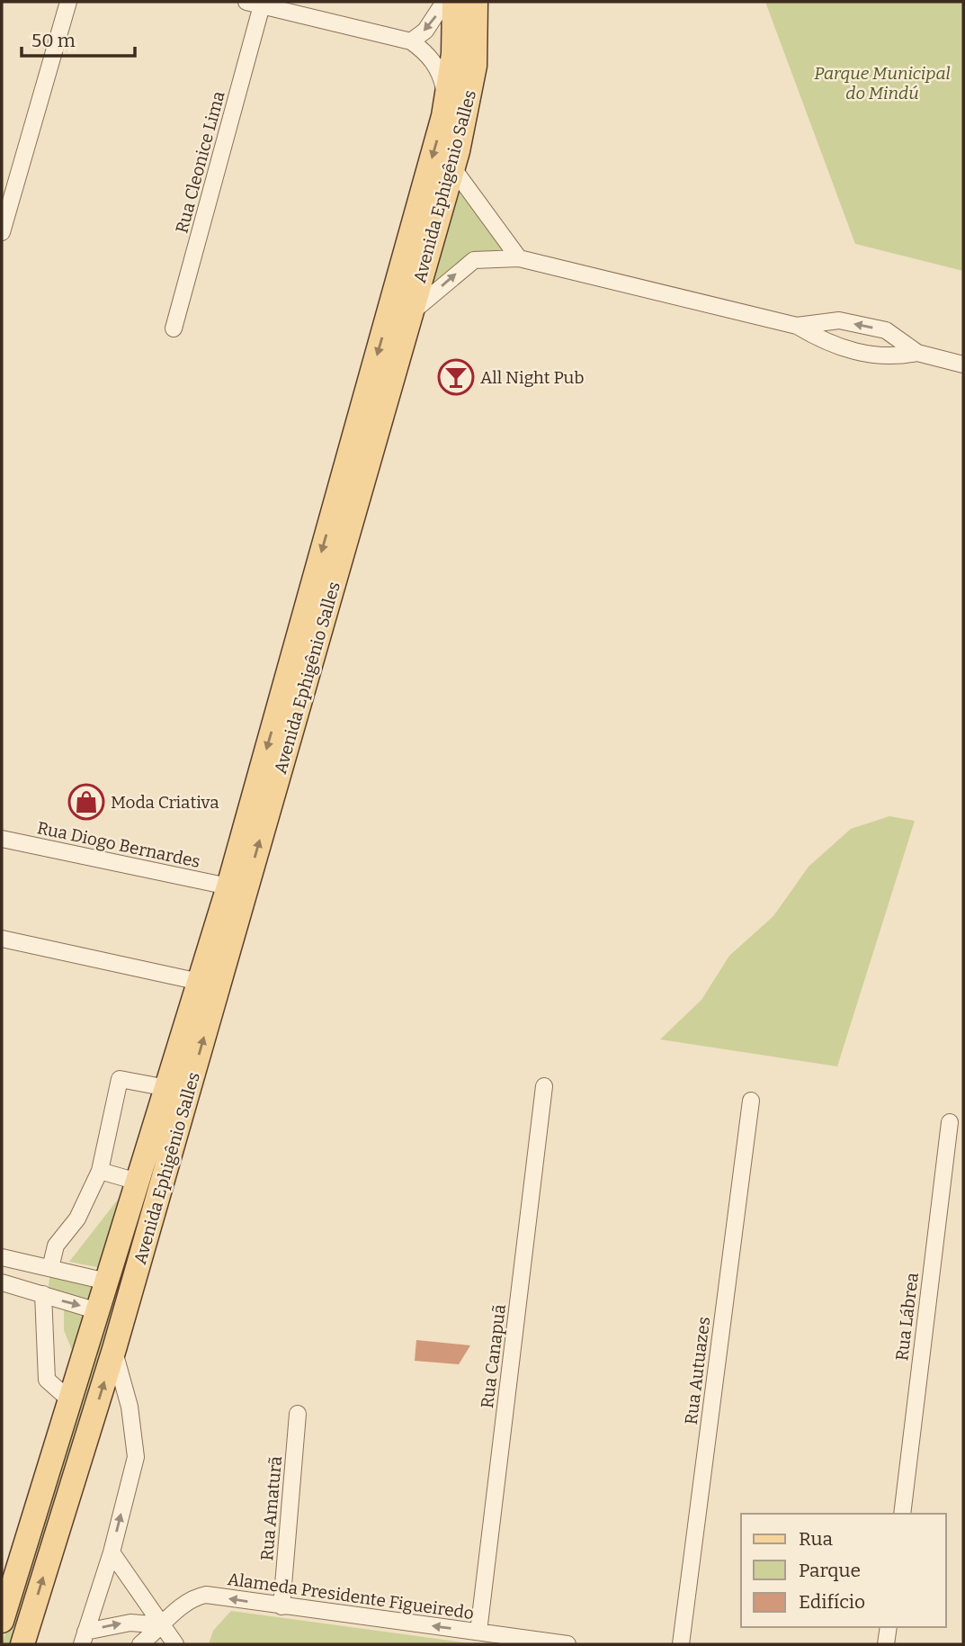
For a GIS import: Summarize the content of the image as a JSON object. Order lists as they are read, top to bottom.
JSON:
{
  "streets": {
    "main road": ["Avenida Ephigênio Salles"],
    "street": [
      "Rua Cleonice Lima",
      "Rua Diogo Bernardes",
      "Rua Lábrea",
      "Rua Canapuã",
      "Rua Autuazes",
      "Rua Amaturã",
      "Alameda Presidente Figueiredo"
    ]
  },
  "crossings": [
    ["Avenida Ephigênio Salles", "Rua Diogo Bernardes"],
    ["Rua Canapuã", "Alameda Presidente Figueiredo"],
    ["Rua Amaturã", "Alameda Presidente Figueiredo"]
  ],
  "one_way": ["Alameda Presidente Figueiredo"],
  "parks": ["Parque Municipal do Mindú"],
  "places": {
    "bar": ["All Night Pub"],
    "shop": ["Moda Criativa"]
  },
  "legend": ["Rua", "Parque", "Edifício"],
  "scale_bar": "50 m"
}
